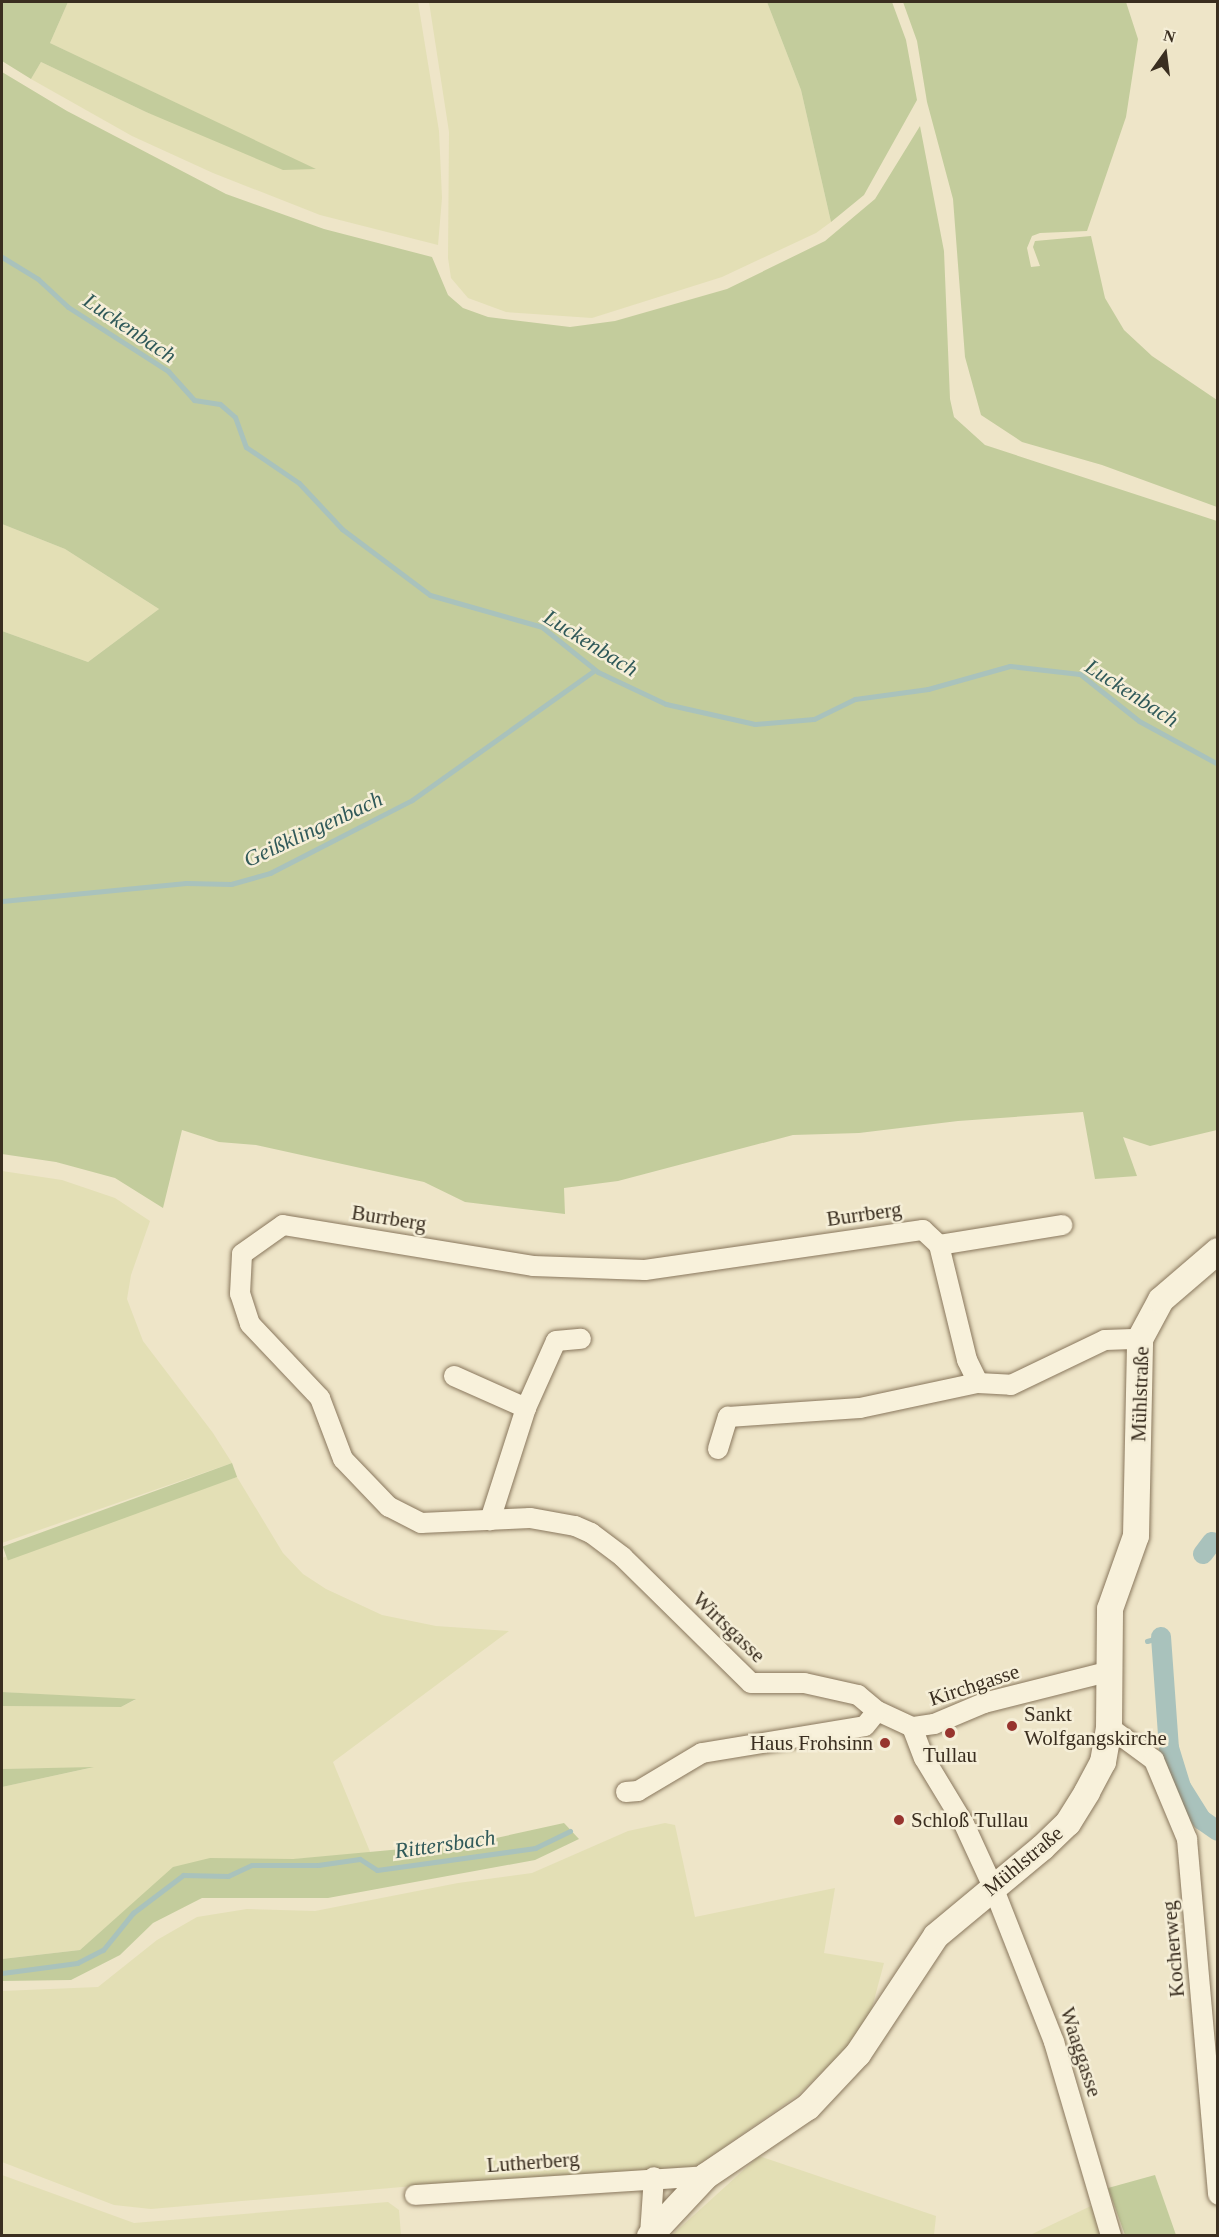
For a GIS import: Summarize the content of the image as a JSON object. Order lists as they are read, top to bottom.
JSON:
{
  "streets": {
    "street": [
      "Burrberg",
      "Mühlstraße",
      "Wirtsgasse",
      "Kirchgasse",
      "Kocherweg",
      "Waaggasse",
      "Lutherberg"
    ]
  },
  "crossings": [
    ["Burrberg", "Wirtsgasse"],
    ["Mühlstraße", "Kirchgasse"],
    ["Mühlstraße", "Kocherweg"],
    ["Mühlstraße", "Waaggasse"],
    ["Mühlstraße", "Lutherberg"],
    ["Wirtsgasse", "Kirchgasse"],
    ["Kirchgasse", "Waaggasse"]
  ],
  "water": ["Luckenbach", "Geißklingenbach", "Rittersbach"],
  "places": [
    "Sankt Wolfgangskirche",
    "Tullau",
    "Haus Frohsinn",
    "Schloß Tullau"
  ],
  "north": "top"
}
